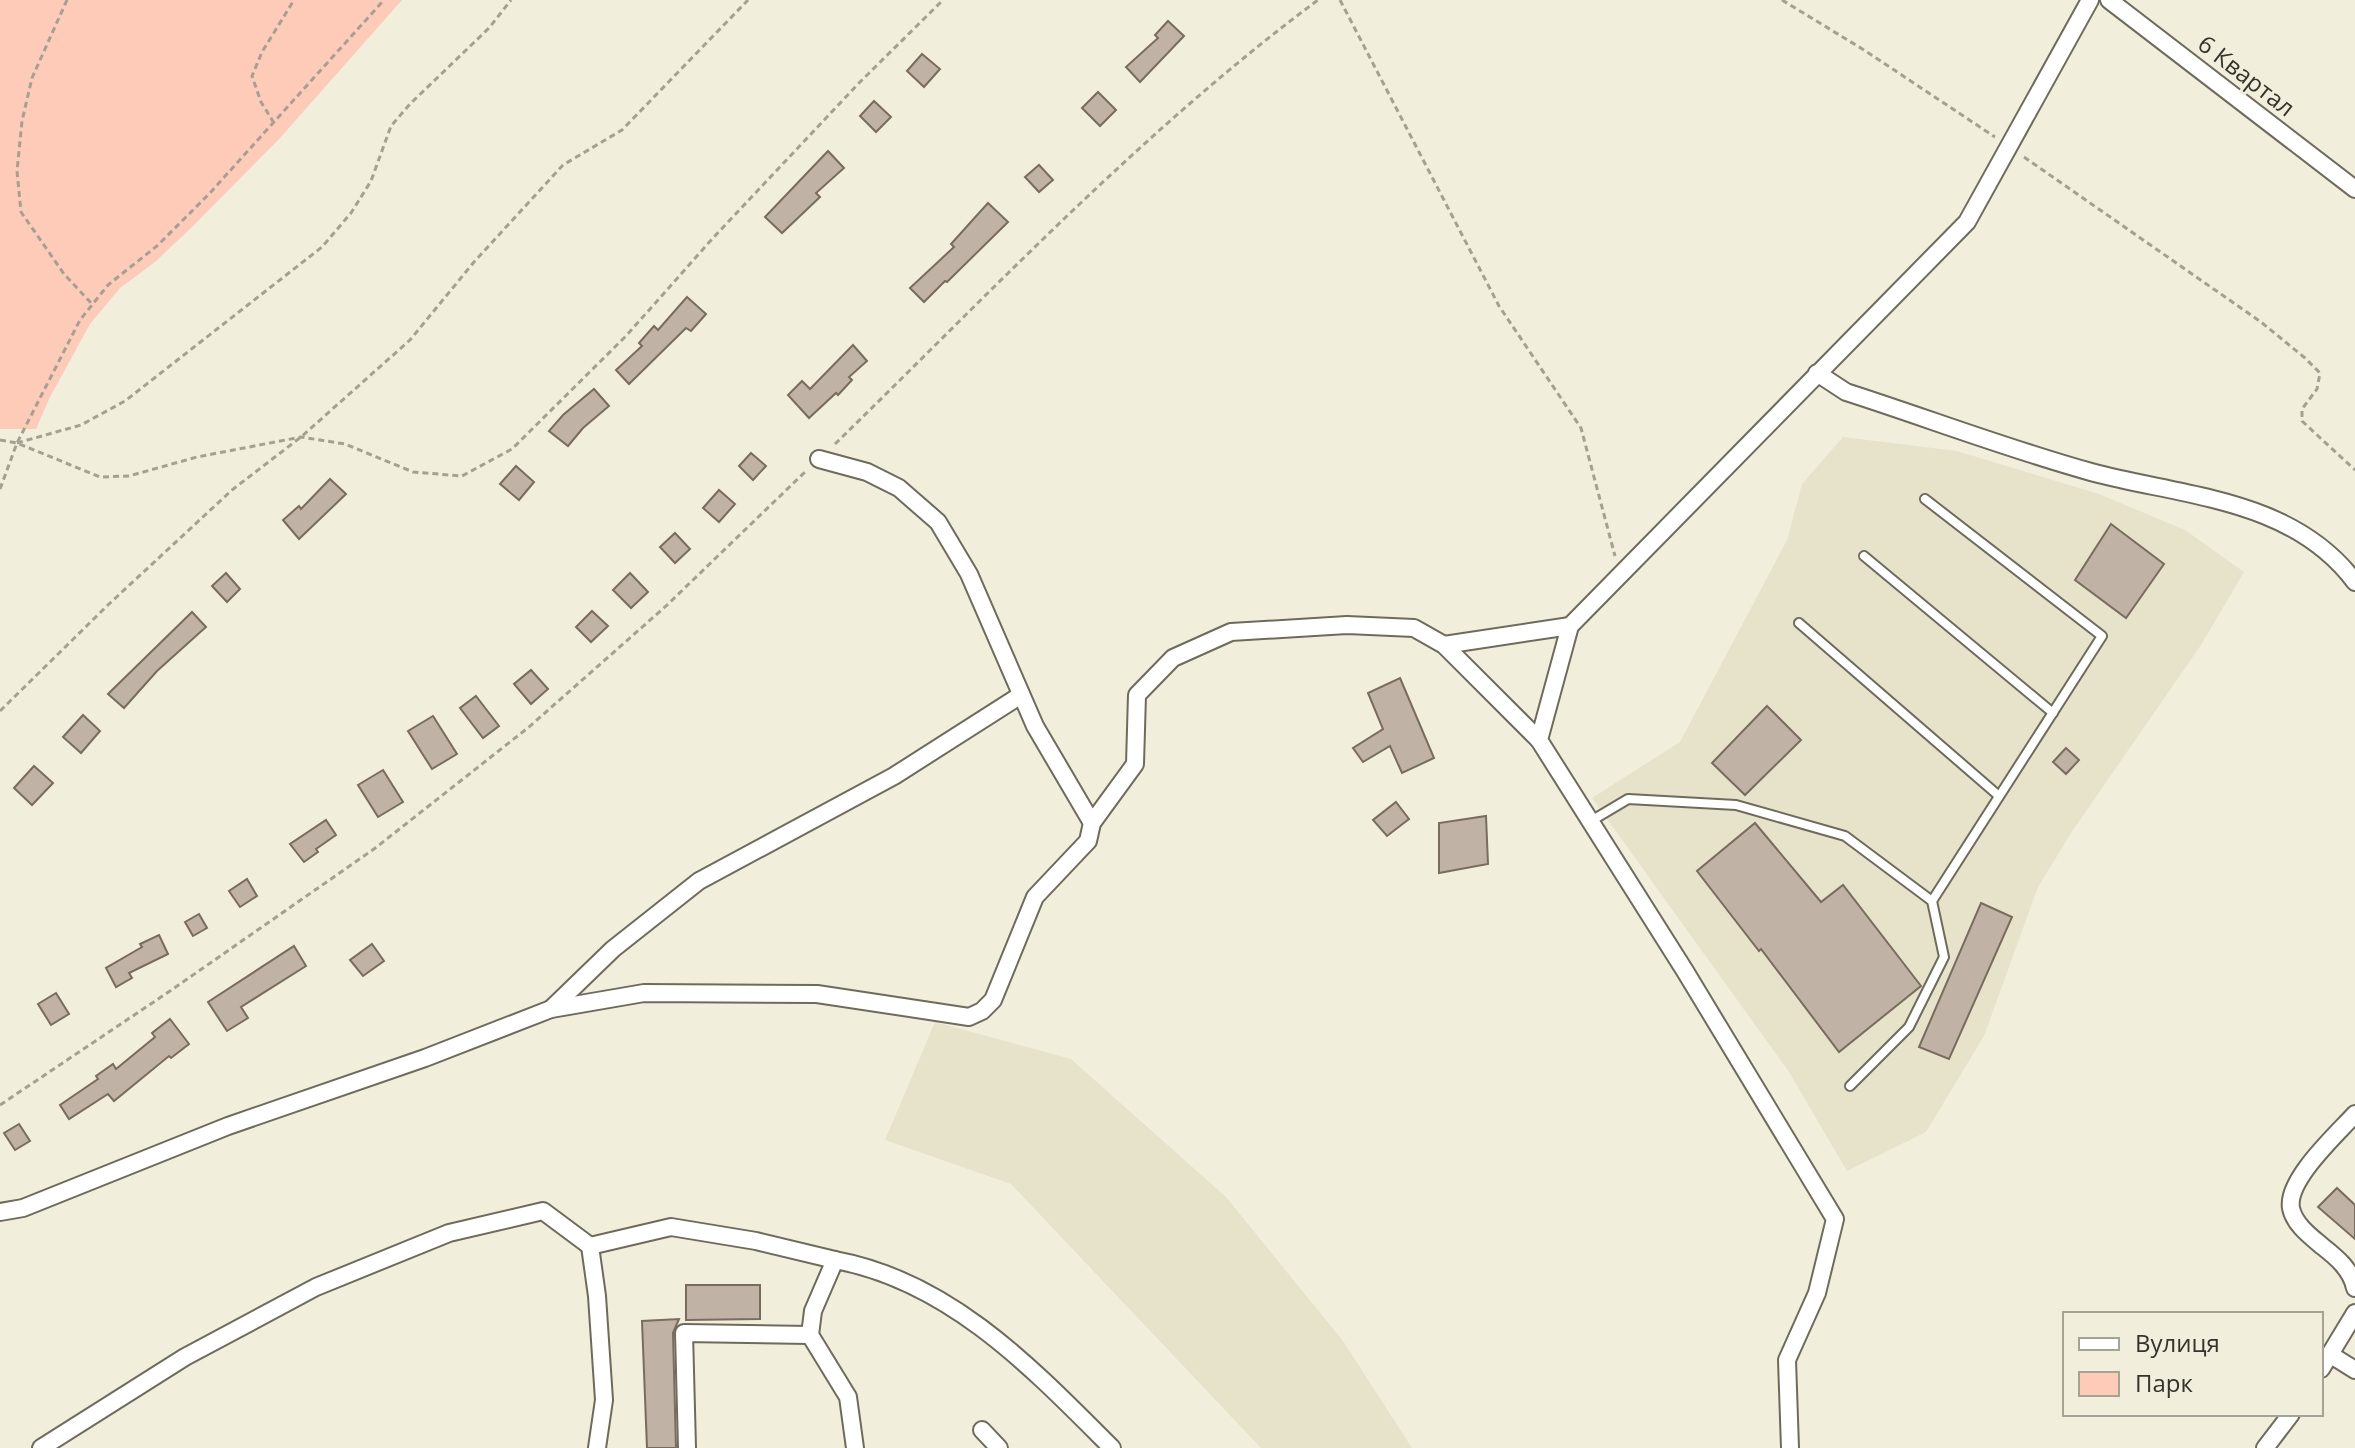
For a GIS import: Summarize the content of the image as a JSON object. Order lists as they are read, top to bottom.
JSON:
{
  "streets": {
    "street": ["6 Квартал"]
  },
  "legend": ["Вулиця", "Парк"]
}
